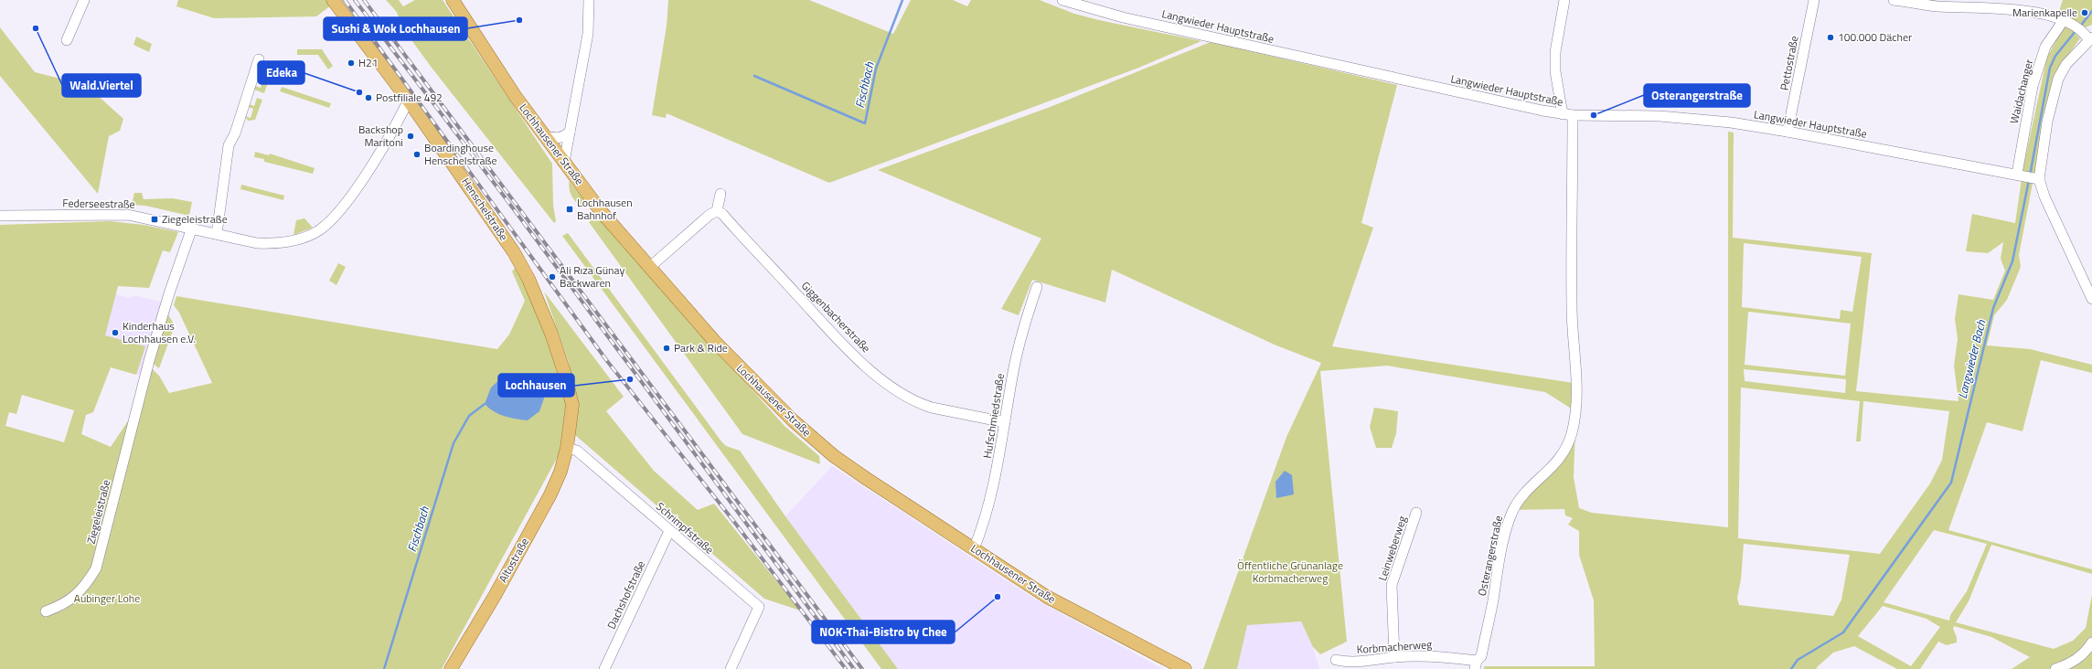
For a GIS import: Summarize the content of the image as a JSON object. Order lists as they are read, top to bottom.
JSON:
{
  "streets": {
    "main road": ["Lochhausener Straße", "Henschelstraße", "Altostraße"],
    "street": [
      "Langwieder Hauptstraße",
      "Pettostraße",
      "Waidachanger",
      "Federseestraße",
      "Giggenbacherstraße",
      "Hufschmiedstraße",
      "Ziegeleistraße",
      "Schrimpfstraße",
      "Leinweberweg",
      "Osterangerstraße",
      "Dachshofstraße",
      "Korbmacherweg"
    ]
  },
  "crossings": [
    ["Langwieder Hauptstraße", "Pettostraße"],
    ["Langwieder Hauptstraße", "Waidachanger"],
    ["Langwieder Hauptstraße", "Osterangerstraße"],
    ["Lochhausener Straße", "Hufschmiedstraße"],
    ["Federseestraße", "Henschelstraße"],
    ["Federseestraße", "Ziegeleistraße"],
    ["Henschelstraße", "Schrimpfstraße"],
    ["Henschelstraße", "Altostraße"],
    ["Giggenbacherstraße", "Hufschmiedstraße"],
    ["Schrimpfstraße", "Altostraße"],
    ["Schrimpfstraße", "Dachshofstraße"],
    ["Leinweberweg", "Korbmacherweg"],
    ["Osterangerstraße", "Korbmacherweg"]
  ],
  "water": ["Fischbach", "Langwieder Bach"],
  "parks": ["Öffentliche Grünanlage Korbmacherweg", "Aubinger Lohe"],
  "places": {
    "other": [
      "Marienkapelle",
      "Sushi & Wok Lochhausen",
      "Wald.Viertel",
      "100.000 Dächer",
      "H21",
      "Edeka",
      "Postfiliale 492",
      "Osterangerstraße",
      "Backshop Maritoni",
      "Boardinghouse Henschelstraße",
      "Ali Rıza Günay Backwaren",
      "Kinderhaus Lochhausen e.V.",
      "Park & Ride",
      "Lochhausen",
      "NOK-Thai-Bistro by Chee"
    ],
    "transit": ["Lochhausen Bahnhof", "Ziegeleistraße"]
  }
}
